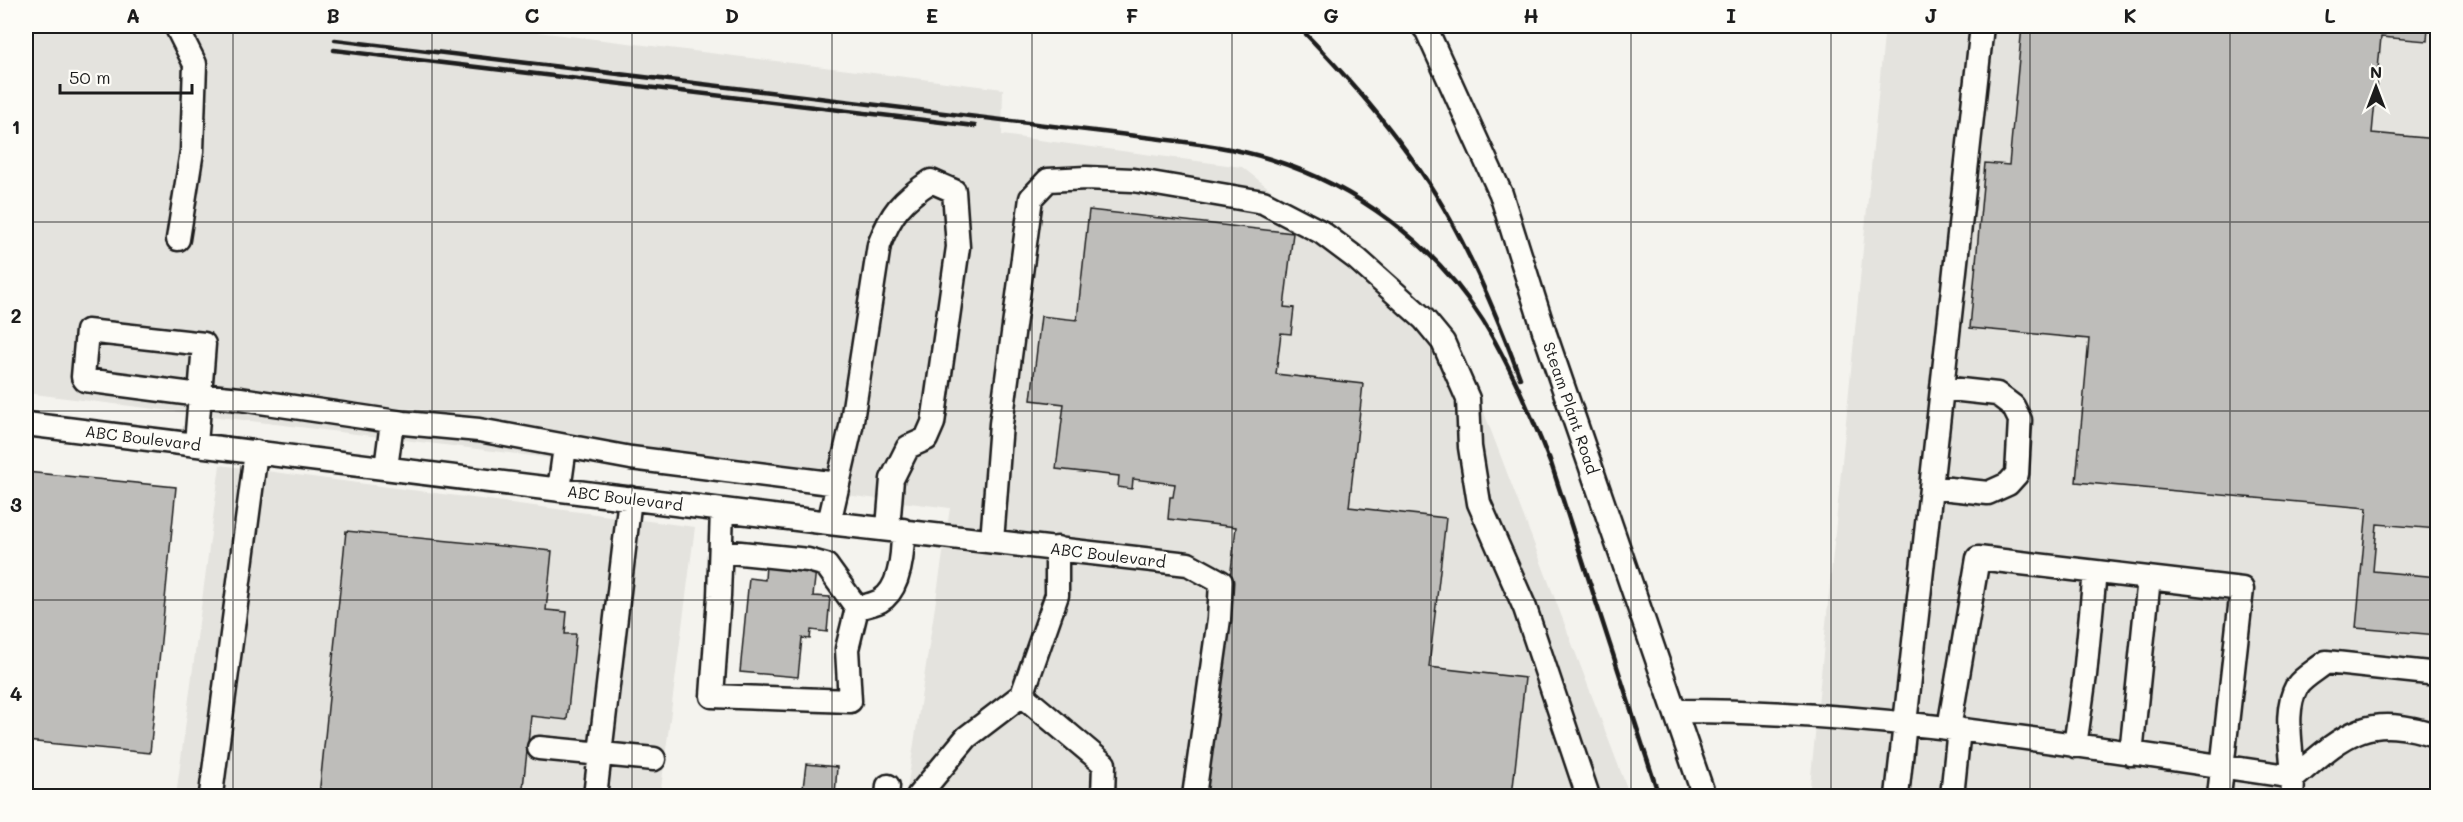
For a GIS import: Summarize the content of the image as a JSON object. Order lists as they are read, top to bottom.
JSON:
{
  "streets": {
    "street": ["Steam Plant Road", "ABC Boulevard"]
  },
  "scale_bar": "50 m",
  "north": "top",
  "grid": {
    "columns": [
      "A",
      "B",
      "C",
      "D",
      "E",
      "F",
      "G",
      "H",
      "I",
      "J",
      "K",
      "L"
    ],
    "rows": [
      "1",
      "2",
      "3",
      "4"
    ]
  }
}
